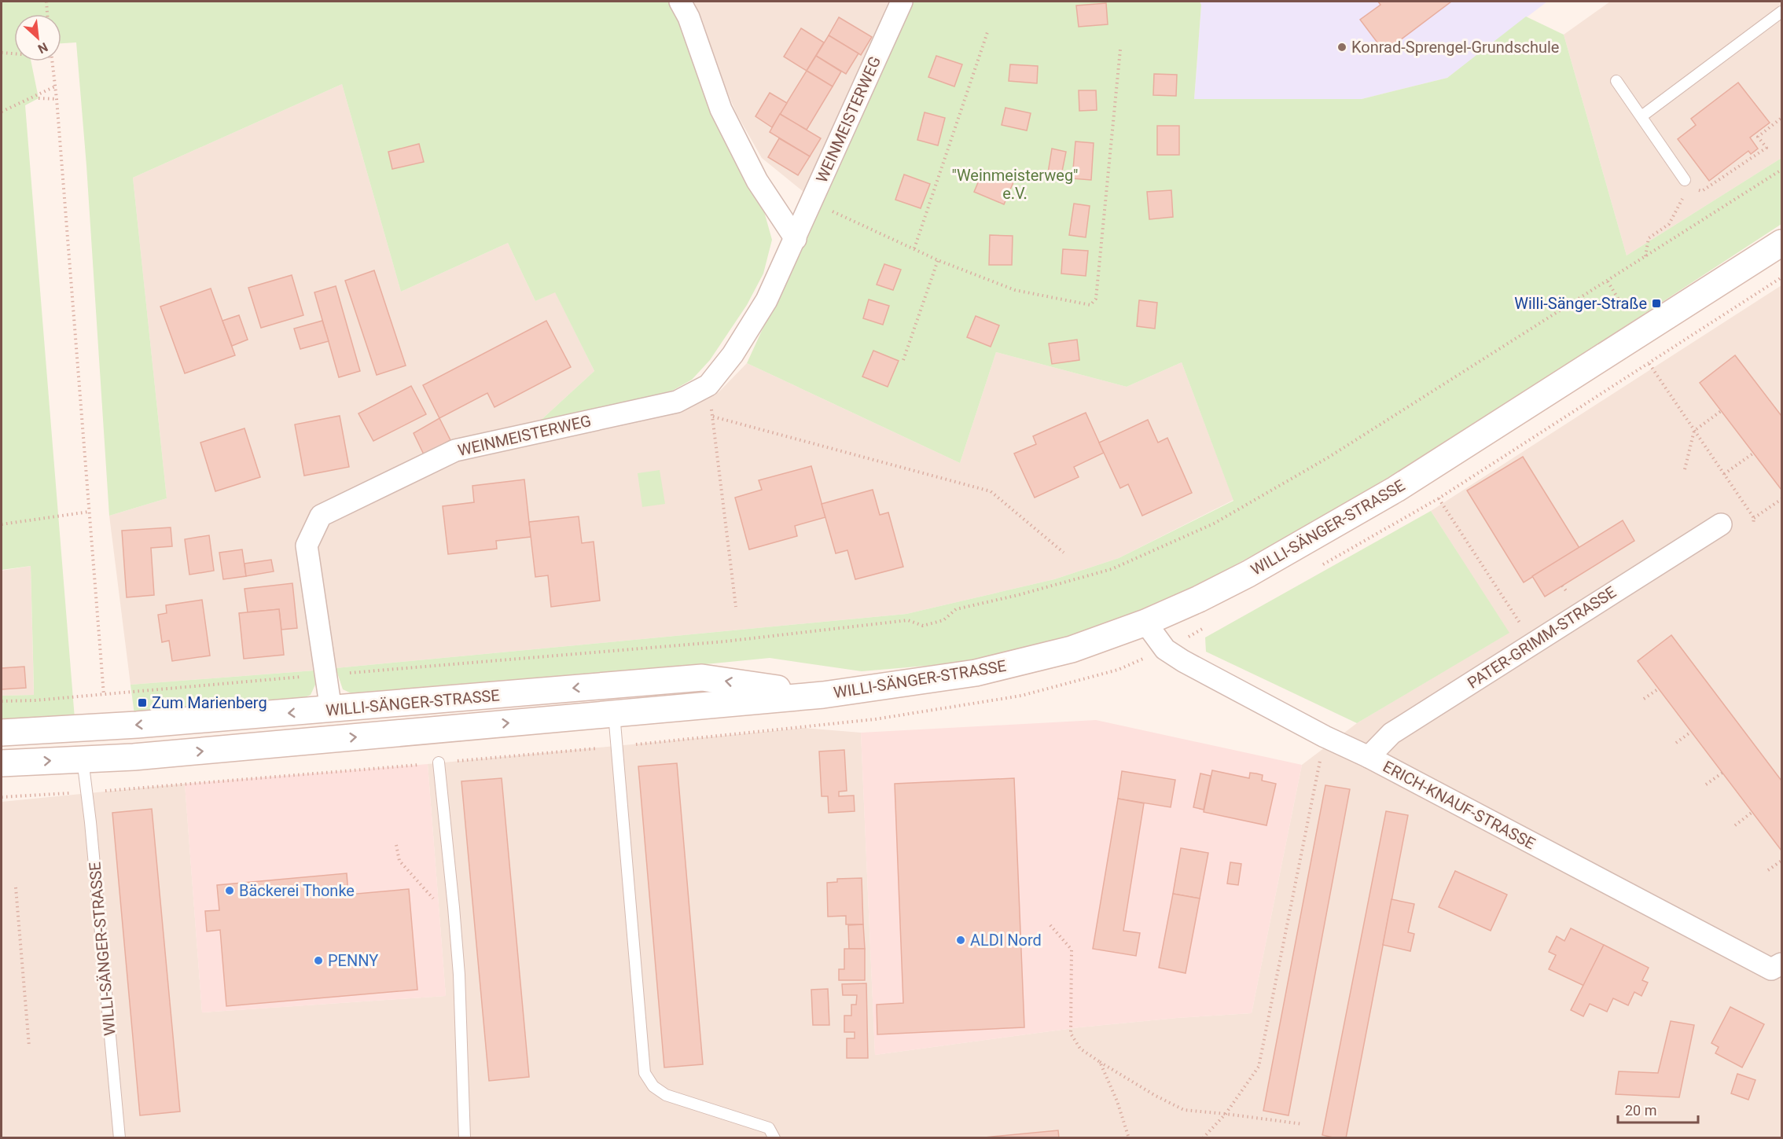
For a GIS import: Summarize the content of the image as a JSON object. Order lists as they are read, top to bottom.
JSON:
{
  "streets": {
    "main road": ["WILLI-SÄNGER-STRASSE"],
    "street": ["WEINMEISTERWEG", "PATER-GRIMM-STRASSE", "ERICH-KNAUF-STRASSE"]
  },
  "crossings": [
    ["WEINMEISTERWEG", "WILLI-SÄNGER-STRASSE"],
    ["WILLI-SÄNGER-STRASSE", "ERICH-KNAUF-STRASSE"],
    ["PATER-GRIMM-STRASSE", "ERICH-KNAUF-STRASSE"]
  ],
  "parks": ["\"Weinmeisterweg\" e.V."],
  "places": {
    "other": [
      "Konrad-Sprengel-Grundschule",
      "Bäckerei Thonke",
      "ALDI Nord",
      "PENNY"
    ],
    "transit": ["Willi-Sänger-Straße", "Zum Marienberg"]
  },
  "scale_bar": "20 m",
  "north": "bottom right"
}
